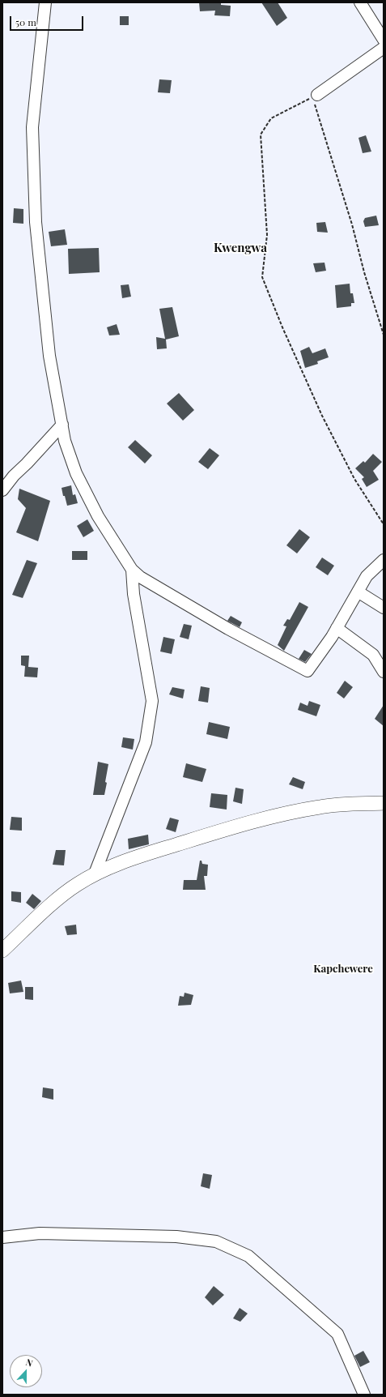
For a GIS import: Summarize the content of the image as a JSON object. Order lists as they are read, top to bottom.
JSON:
{
  "districts": ["Kwengwa", "Kapchewere"],
  "scale_bar": "50 m",
  "north": "top"
}
